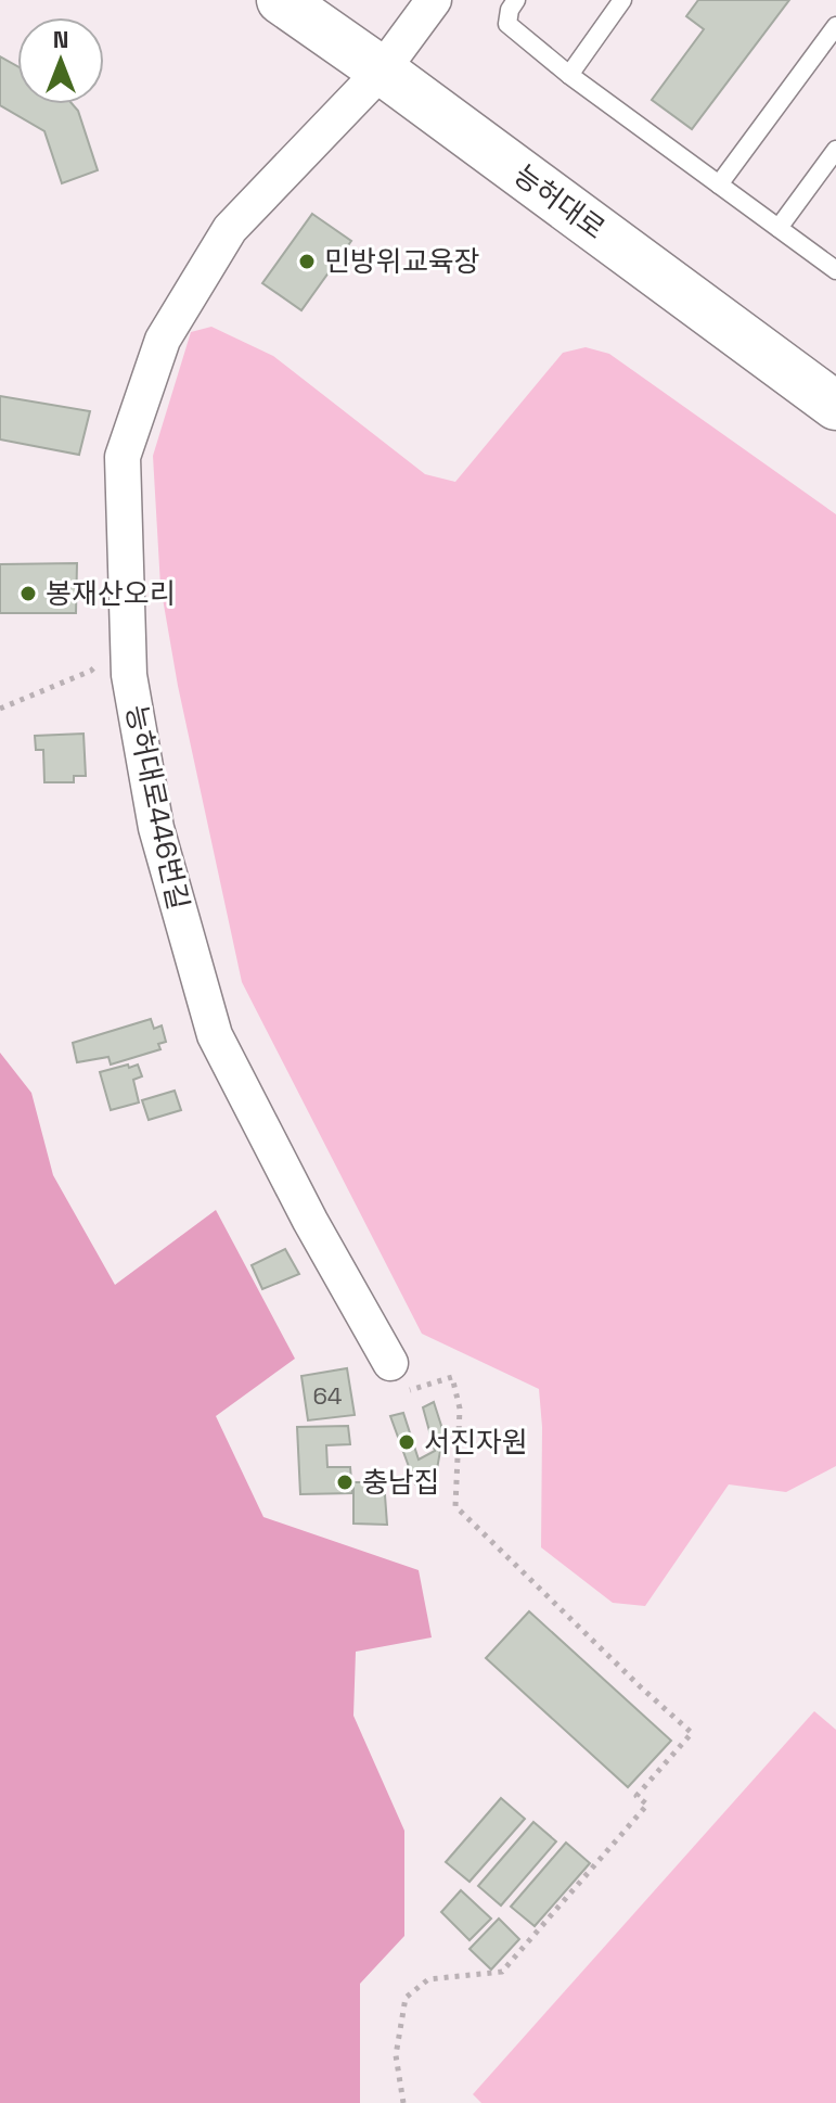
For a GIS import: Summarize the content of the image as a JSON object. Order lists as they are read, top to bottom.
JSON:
{
  "streets": {
    "main road": ["능허대로"],
    "street": ["능허대로446번길"]
  },
  "crossings": [
    ["능허대로", "능허대로446번길"]
  ],
  "places": [
    "민방위교육장",
    "봉재산오리",
    "서진자원",
    "충남집"
  ],
  "house_numbers": ["64"],
  "north": "top"
}
